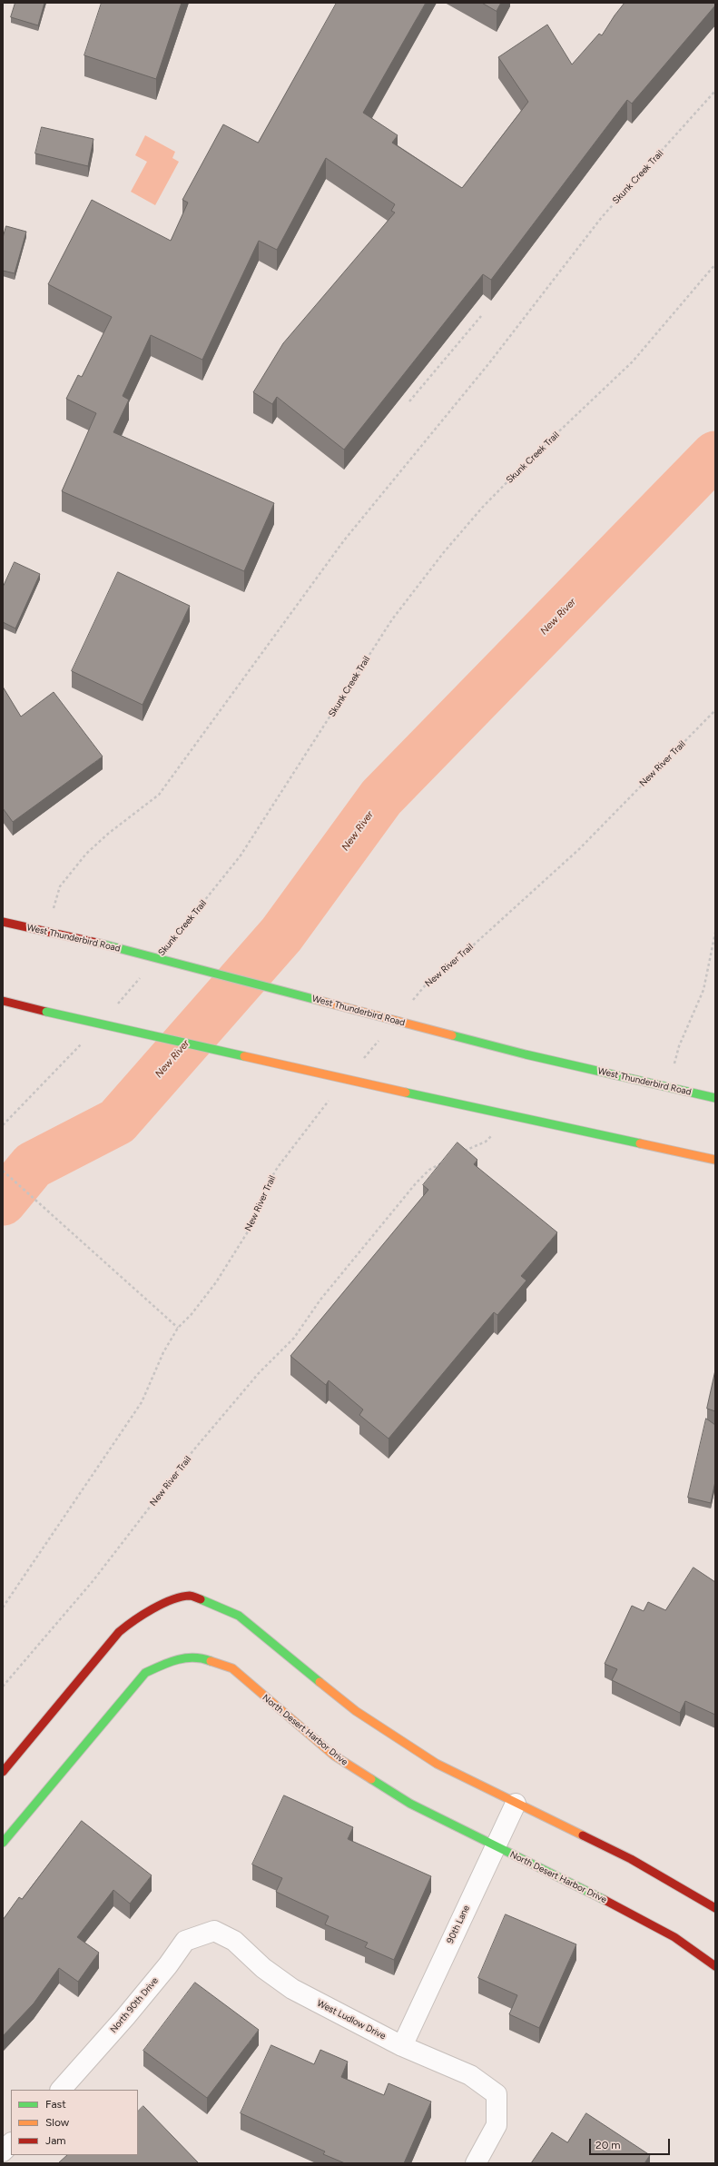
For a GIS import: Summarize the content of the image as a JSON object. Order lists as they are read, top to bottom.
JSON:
{
  "streets": {
    "street": [
      "West Thunderbird Road",
      "North Desert Harbor Drive",
      "90th Lane",
      "North 90th Drive",
      "West Ludlow Drive"
    ],
    "path": ["Skunk Creek Trail", "New River Trail"]
  },
  "crossings": [
    ["Skunk Creek Trail", "West Thunderbird Road"],
    ["North Desert Harbor Drive", "90th Lane"],
    ["90th Lane", "West Ludlow Drive"],
    ["North 90th Drive", "West Ludlow Drive"]
  ],
  "water": ["New River"],
  "legend": ["Fast", "Slow", "Jam"],
  "scale_bar": "20 m"
}
